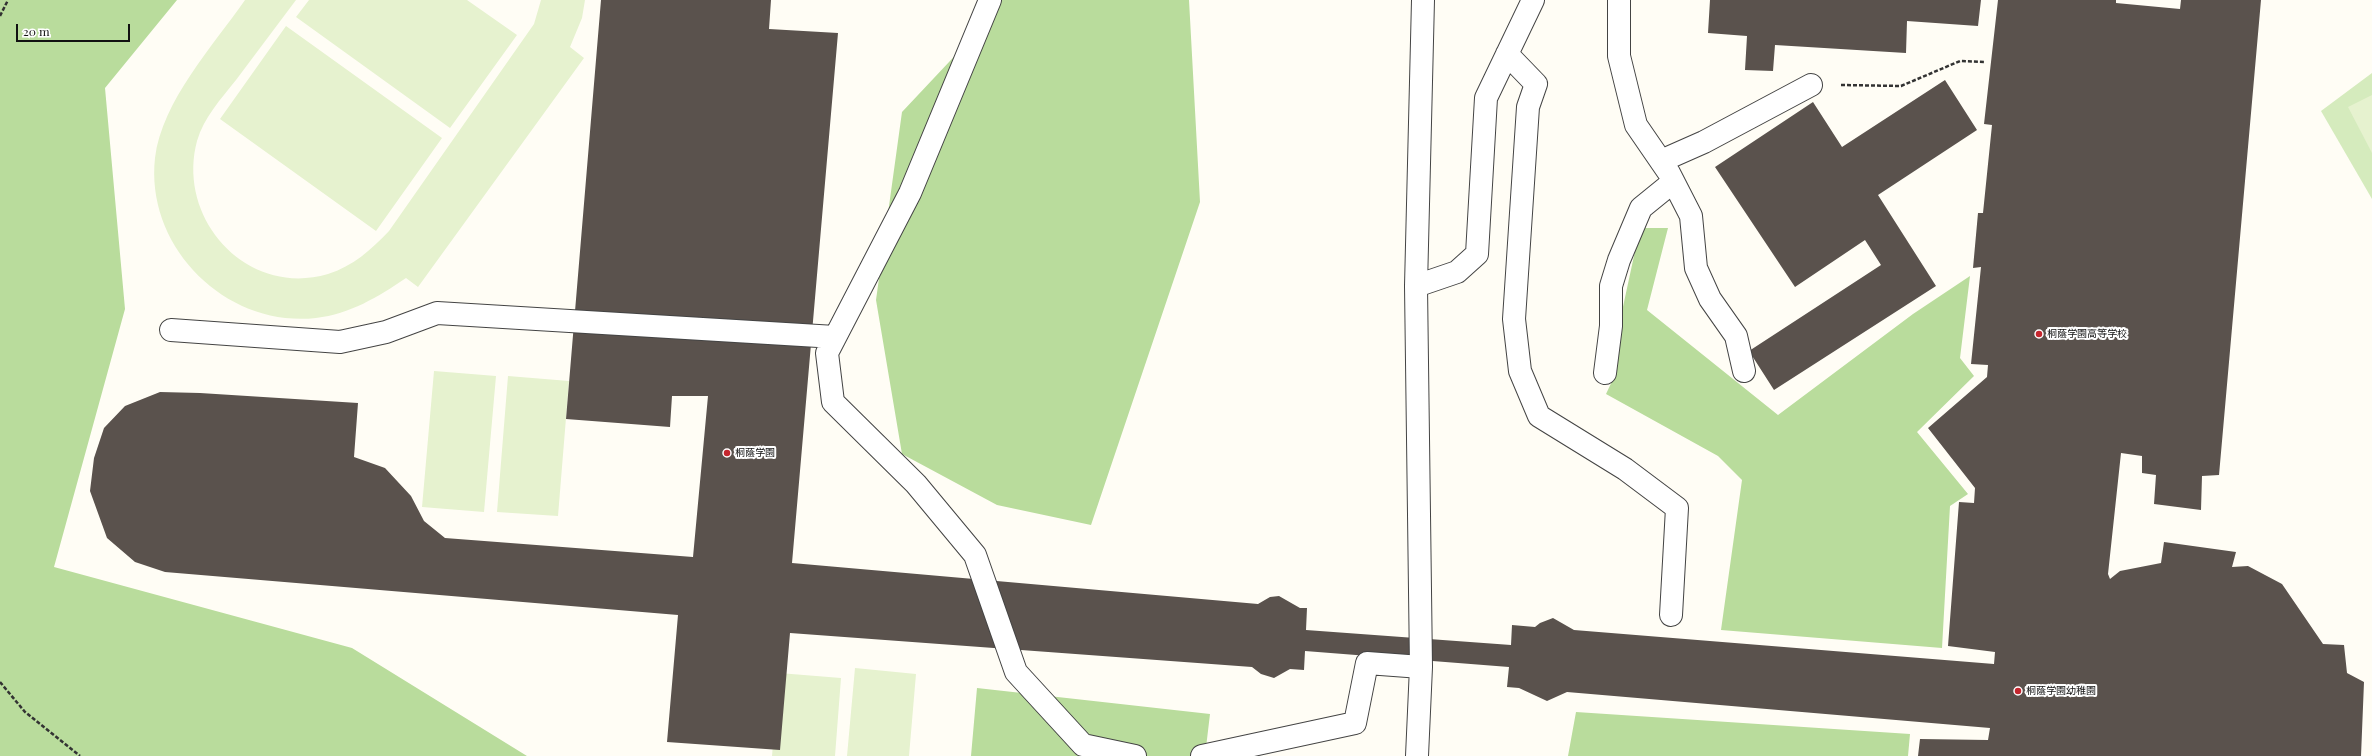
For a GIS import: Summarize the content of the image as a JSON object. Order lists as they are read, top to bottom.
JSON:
{
  "places": ["桐蔭学園高等学校", "桐蔭学園", "桐蔭学園幼稚園"],
  "scale_bar": "20 m"
}
